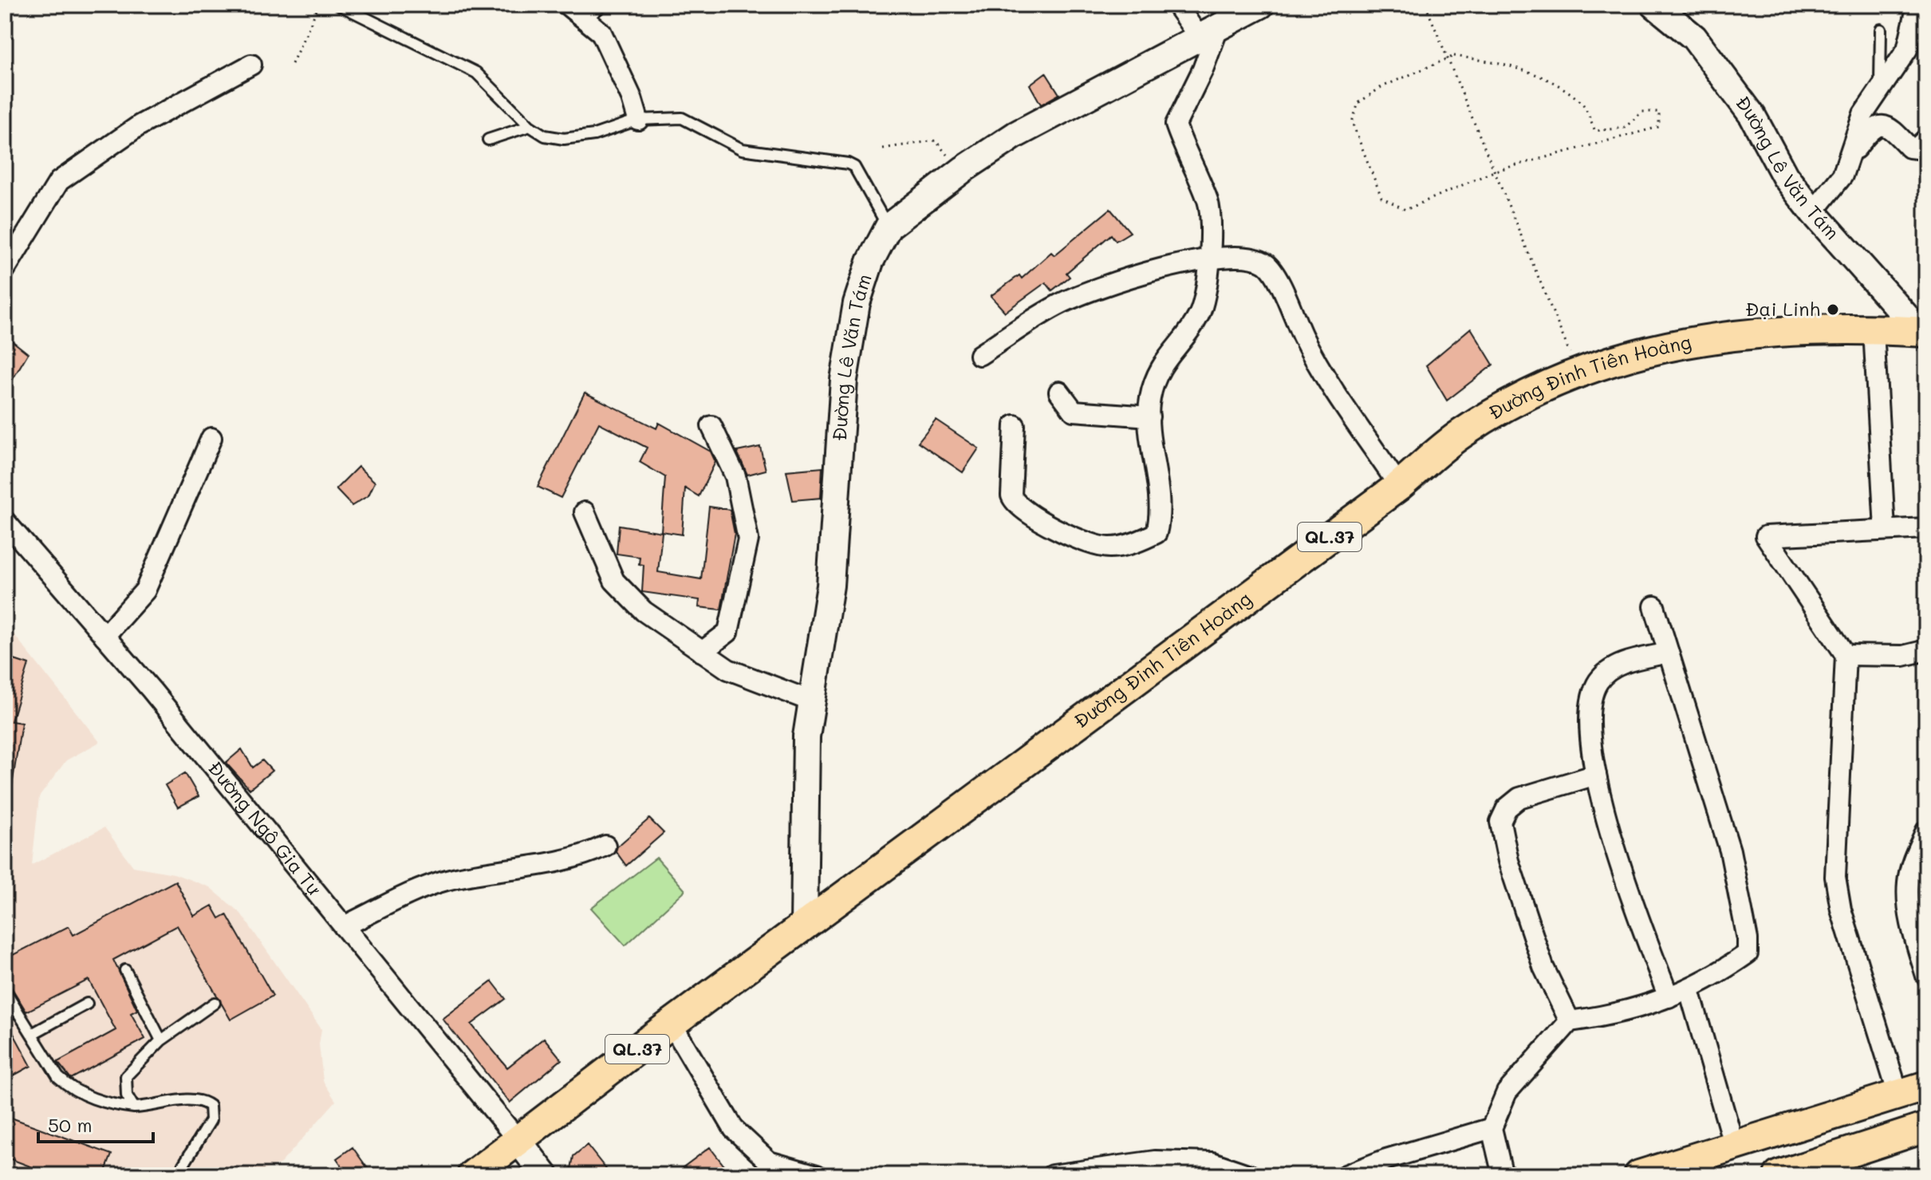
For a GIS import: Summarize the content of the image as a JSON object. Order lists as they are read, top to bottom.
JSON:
{
  "streets": {
    "main road": ["Đường Đinh Tiên Hoàng", "QL.37"],
    "street": ["Đường Lê Văn Tám", "Đường Ngô Gia Tự"]
  },
  "crossings": [
    ["Đường Lê Văn Tám", "Đường Đinh Tiên Hoàng"],
    ["Đường Đinh Tiên Hoàng", "Đường Ngô Gia Tự"]
  ],
  "places": ["Đại Linh"],
  "scale_bar": "50 m"
}
